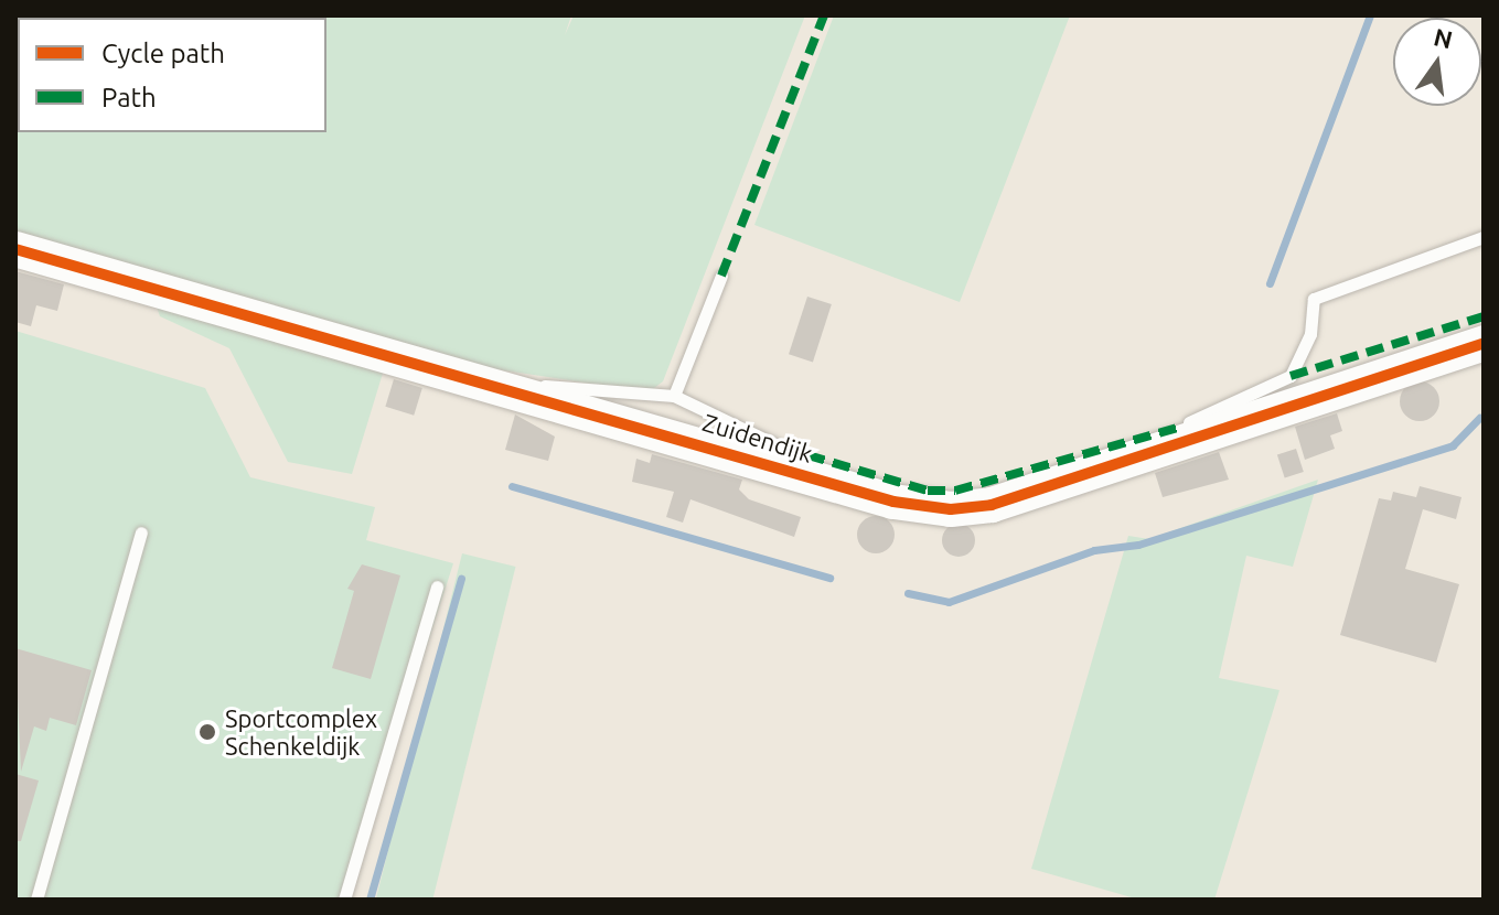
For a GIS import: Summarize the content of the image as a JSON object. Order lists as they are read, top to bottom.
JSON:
{
  "streets": {
    "street": ["Zuidendijk"]
  },
  "places": ["Sportcomplex Schenkeldijk"],
  "legend": ["Cycle path", "Path"],
  "north": "top"
}
